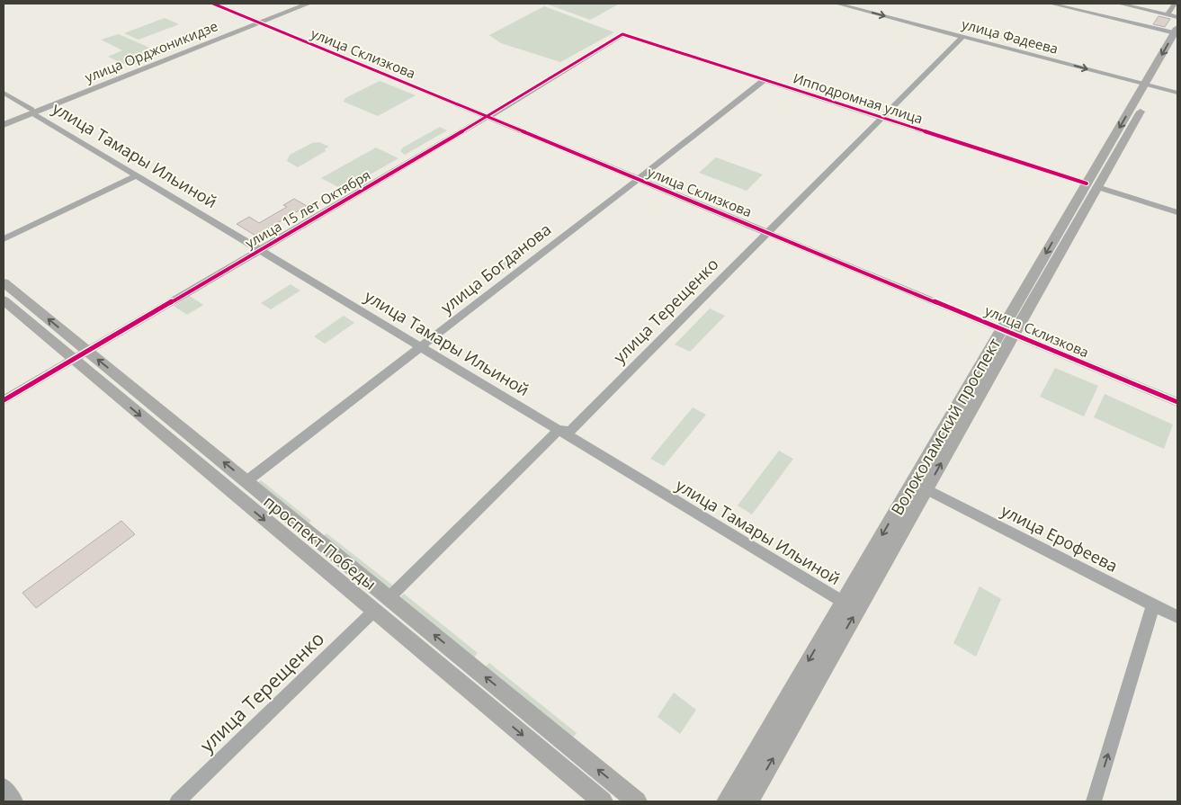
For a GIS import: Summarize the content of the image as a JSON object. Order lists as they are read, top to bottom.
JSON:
{
  "streets": {
    "main road": ["улица Орджоникидзе", "Волоколамский проспект", "проспект Победы"],
    "street": [
      "улица Фадеева",
      "улица Склизкова",
      "Ипподромная улица",
      "улица Тамары Ильиной",
      "улица 15 лет Октября",
      "улица Богданова",
      "улица Терещенко",
      "улица Ерофеева"
    ]
  },
  "crossings": [
    ["улица Фадеева", "улица Терещенко"],
    ["улица Фадеева", "Волоколамский проспект"],
    ["улица Орджоникидзе", "улица Склизкова"],
    ["улица Орджоникидзе", "улица Тамары Ильиной"],
    ["улица Склизкова", "улица 15 лет Октября"],
    ["улица Склизкова", "улица Богданова"],
    ["улица Склизкова", "улица Терещенко"],
    ["улица Склизкова", "Волоколамский проспект"],
    ["Ипподромная улица", "улица 15 лет Октября"],
    ["Ипподромная улица", "улица Богданова"],
    ["Ипподромная улица", "улица Терещенко"],
    ["Ипподромная улица", "Волоколамский проспект"],
    ["улица Тамары Ильиной", "улица 15 лет Октября"],
    ["улица Тамары Ильиной", "улица Богданова"],
    ["улица Тамары Ильиной", "улица Терещенко"],
    ["улица Тамары Ильиной", "Волоколамский проспект"],
    ["улица 15 лет Октября", "проспект Победы"],
    ["улица Богданова", "проспект Победы"],
    ["улица Терещенко", "проспект Победы"],
    ["Волоколамский проспект", "улица Ерофеева"]
  ]
}
